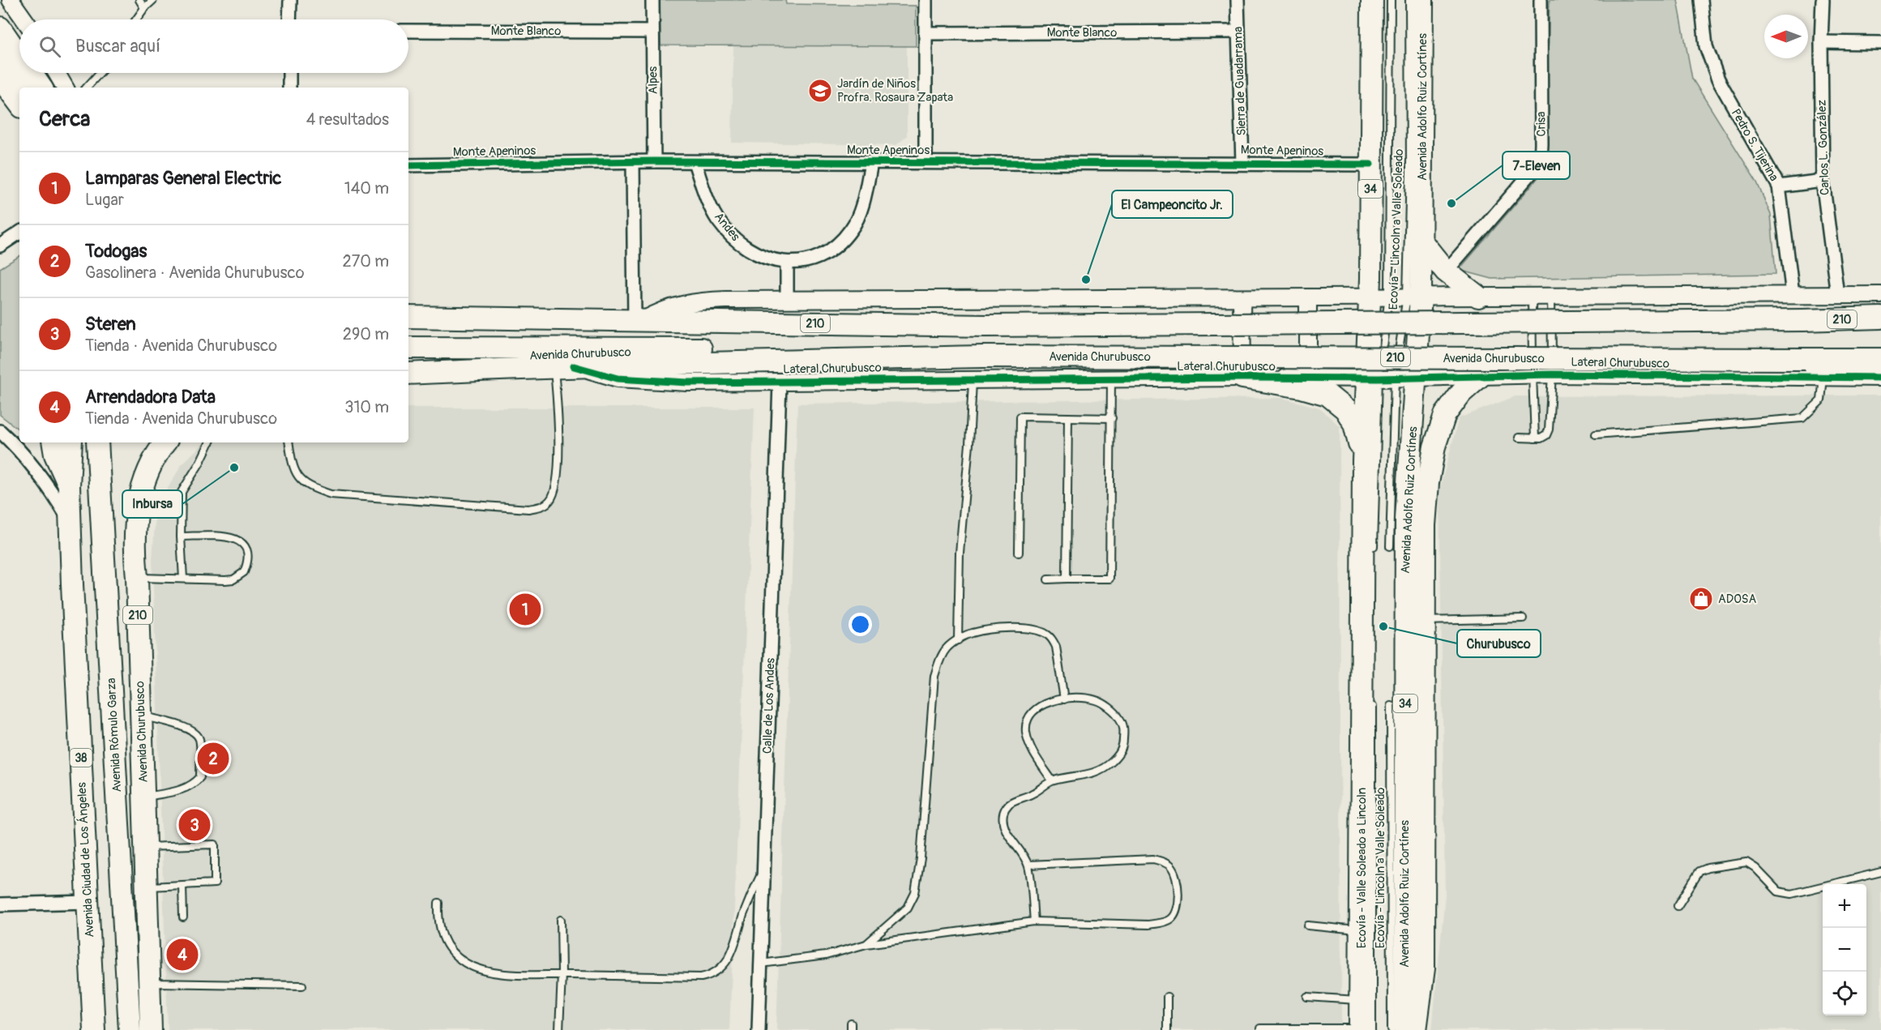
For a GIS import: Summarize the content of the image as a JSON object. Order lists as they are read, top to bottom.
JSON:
{
  "streets": {
    "main road": [
      "Avenida Adolfo Ruiz Cortínes",
      "34",
      "210",
      "Avenida Churubusco",
      "Avenida Rómulo Garza",
      "38",
      "Avenida Ciudad de Los Ángeles"
    ],
    "street": [
      "Monte Blanco",
      "Alpes",
      "Sierra de Guadarrama",
      "Crisa",
      "Pedro S. Tijerina",
      "Carlos L. González",
      "Monte Apeninos",
      "Andes",
      "Lateral Churubusco",
      "Calle de Los Andes"
    ],
    "lane": ["Ecovía - Lincoln a Valle Soleado", "Ecovía - Valle Soleado a Lincoln"]
  },
  "crossings": [
    ["Monte Blanco", "Alpes"],
    ["Monte Blanco", "Sierra de Guadarrama"],
    ["Alpes", "Monte Apeninos"],
    ["Sierra de Guadarrama", "Monte Apeninos"],
    ["Avenida Adolfo Ruiz Cortínes", "Ecovía - Lincoln a Valle Soleado"],
    ["Avenida Adolfo Ruiz Cortínes", "Lateral Churubusco"],
    ["Monte Apeninos", "34"],
    ["Monte Apeninos", "Andes"],
    ["34", "Ecovía - Lincoln a Valle Soleado"],
    ["34", "Lateral Churubusco"],
    ["34", "Ecovía - Valle Soleado a Lincoln"],
    ["Ecovía - Lincoln a Valle Soleado", "Lateral Churubusco"],
    ["Avenida Churubusco", "Lateral Churubusco"],
    ["Lateral Churubusco", "Calle de Los Andes"],
    ["38", "Avenida Ciudad de Los Ángeles"]
  ],
  "places": {
    "school or university": ["Jardín de Niños Profra. Rosaura Zapata"],
    "other": [
      "7-Eleven",
      "El Campeoncito Jr.",
      "Inbursa",
      "Churubusco"
    ],
    "shop": ["ADOSA"]
  },
  "north": "left",
  "page": {
    "search": "Buscar aquí",
    "heading": ["Cerca", "4 resultados"],
    "list": [
      {
        "mark": "1",
        "name": "Lamparas General Electric",
        "note": "Lugar",
        "value": "140 m"
      },
      {
        "mark": "2",
        "name": "Todogas",
        "note": "Gasolinera · Avenida Churubusco",
        "value": "270 m"
      },
      {
        "mark": "3",
        "name": "Steren",
        "note": "Tienda · Avenida Churubusco",
        "value": "290 m"
      },
      {
        "mark": "4",
        "name": "Arrendadora Data",
        "note": "Tienda · Avenida Churubusco",
        "value": "310 m"
      }
    ],
    "pins": [
      "1",
      "2",
      "3",
      "4"
    ],
    "map_buttons": ["+", "−"]
  }
}
